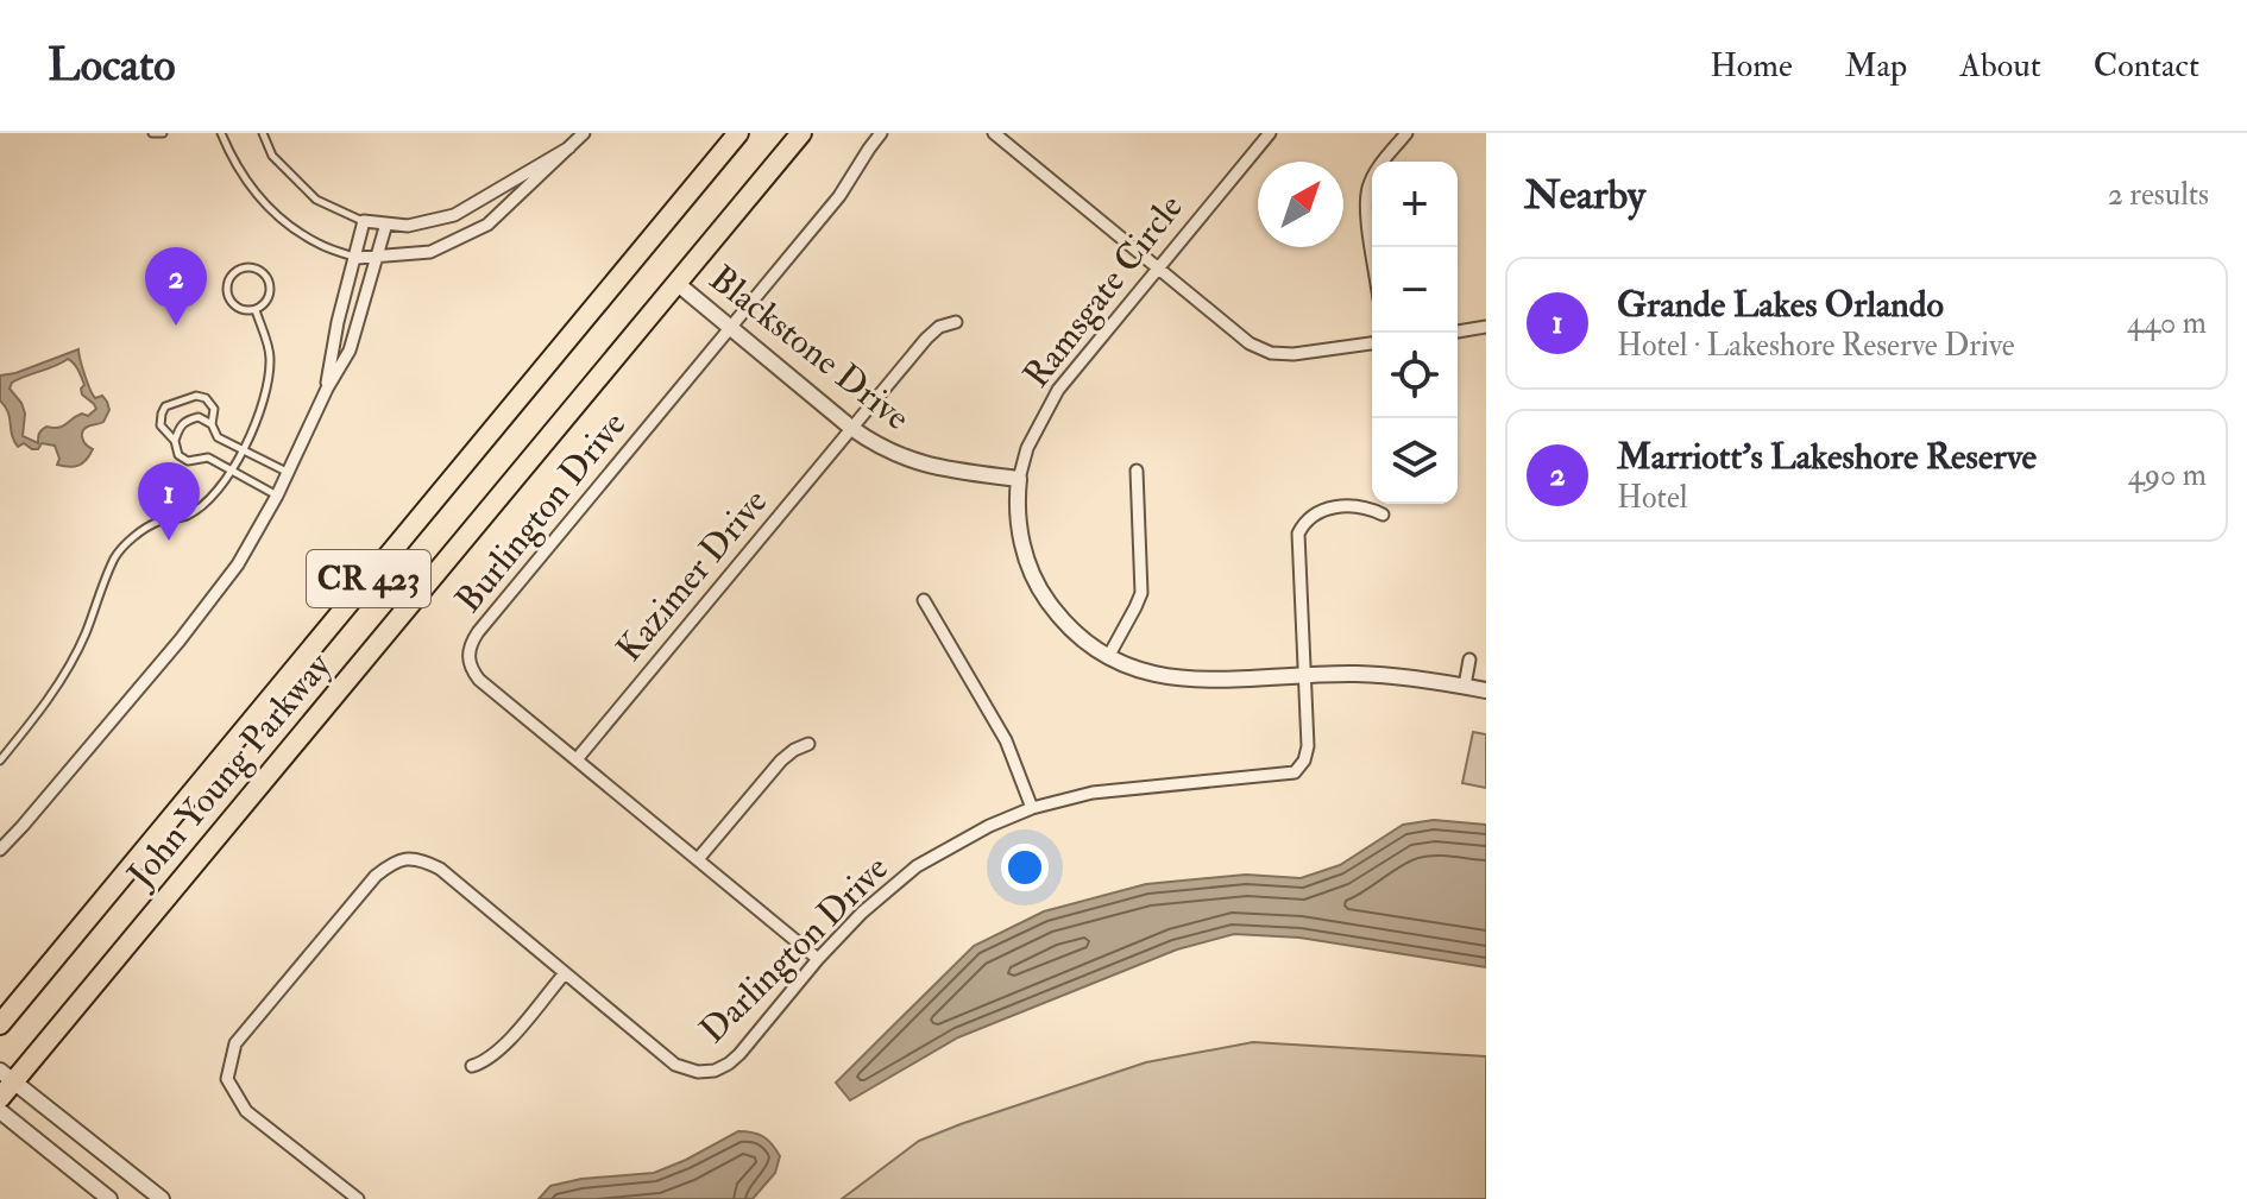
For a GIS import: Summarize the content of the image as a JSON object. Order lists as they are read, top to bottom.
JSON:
{
  "streets": {
    "highway": ["CR 423", "John Young Parkway"],
    "street": [
      "Ramsgate Circle",
      "Blackstone Drive",
      "Burlington Drive",
      "Kazimer Drive",
      "Darlington Drive"
    ]
  },
  "crossings": [
    ["Ramsgate Circle", "Blackstone Drive"],
    ["Ramsgate Circle", "Darlington Drive"],
    ["Blackstone Drive", "Burlington Drive"],
    ["Blackstone Drive", "Kazimer Drive"],
    ["Blackstone Drive", "John Young Parkway"],
    ["Burlington Drive", "Kazimer Drive"],
    ["Burlington Drive", "Darlington Drive"]
  ],
  "north": "top right",
  "page": {
    "header": "Locato",
    "nav": [
      "Home",
      "Map",
      "About",
      "Contact"
    ],
    "heading": ["Nearby", "2 results"],
    "map_buttons": ["+", "−"],
    "pins": ["2", "1"],
    "list": [
      {
        "mark": "1",
        "name": "Grande Lakes Orlando",
        "note": "Hotel · Lakeshore Reserve Drive",
        "value": "440 m"
      },
      {
        "mark": "2",
        "name": "Marriott's Lakeshore Reserve",
        "note": "Hotel",
        "value": "490 m"
      }
    ]
  }
}
